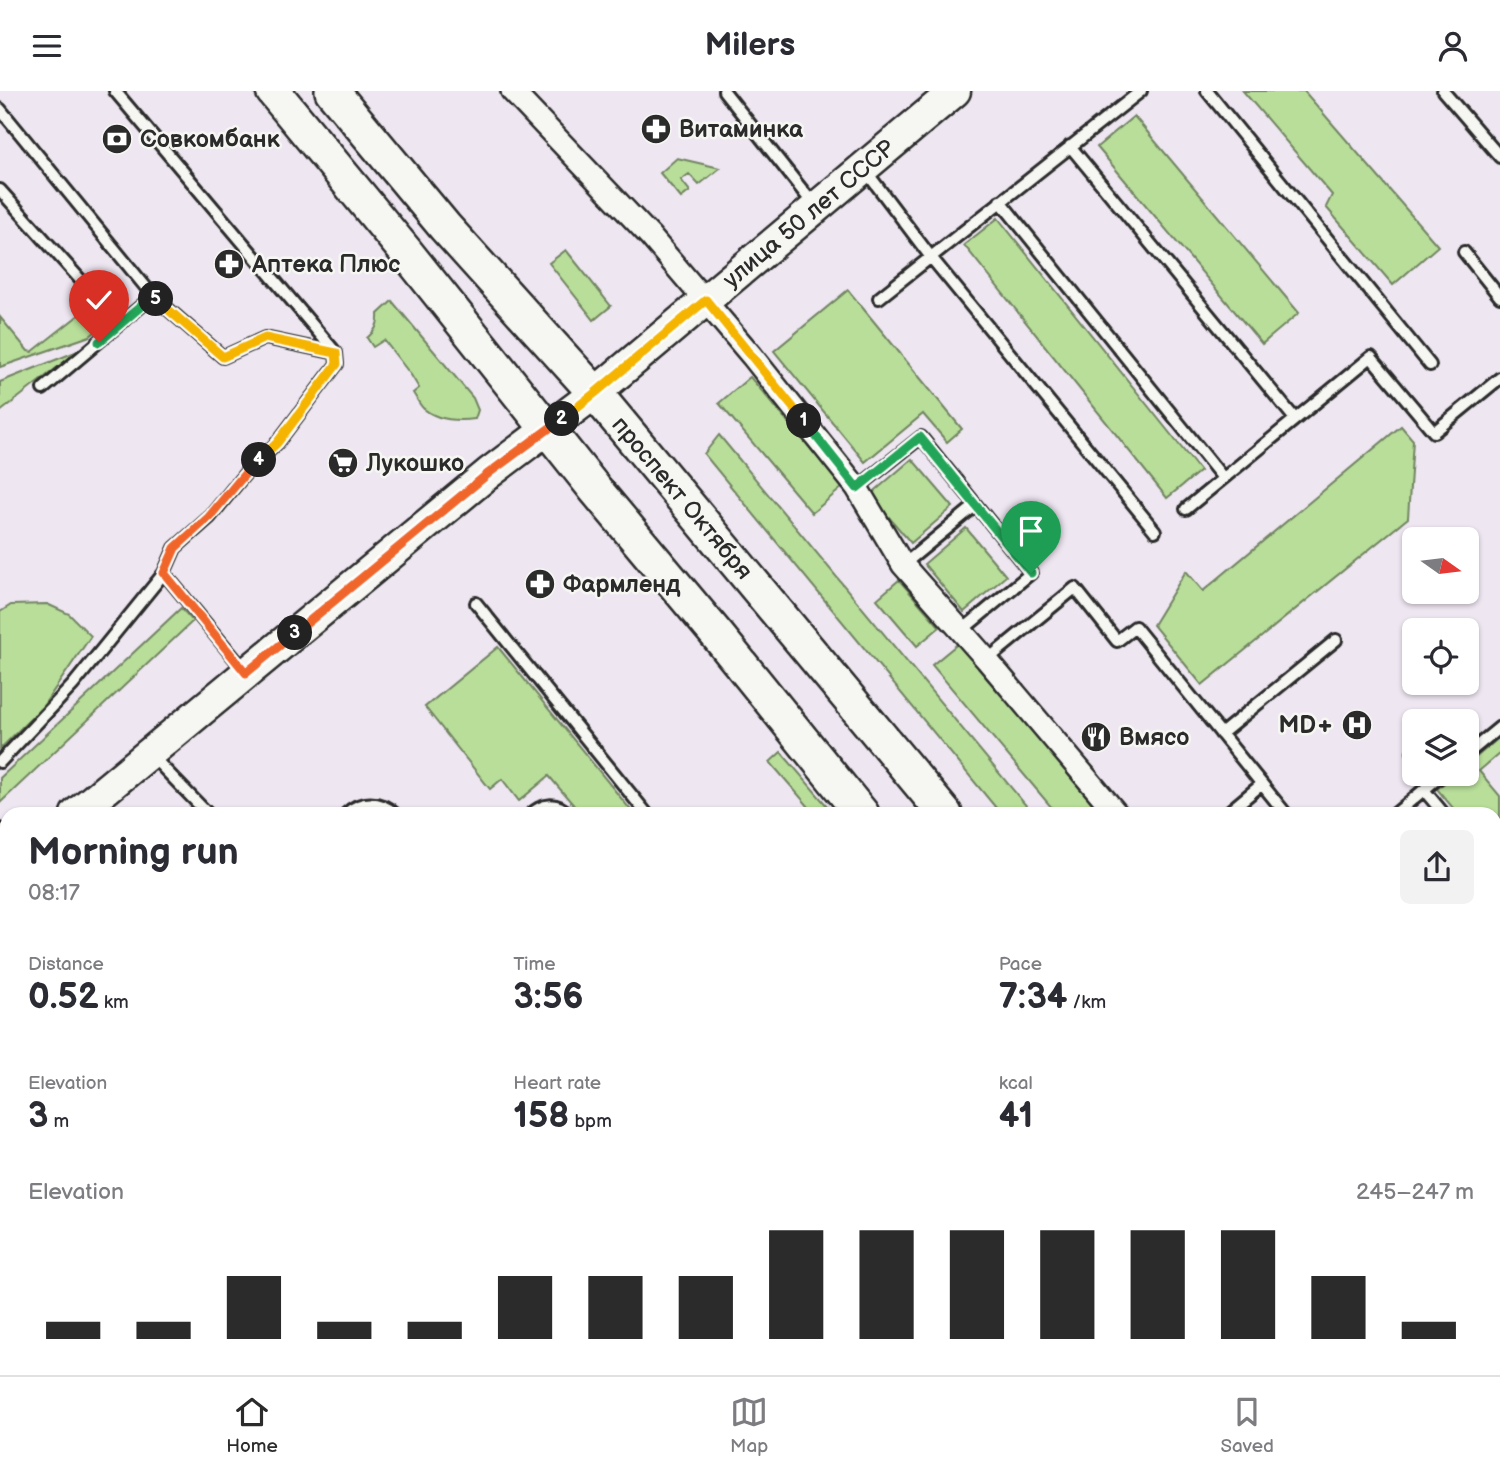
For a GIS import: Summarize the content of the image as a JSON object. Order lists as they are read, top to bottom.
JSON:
{
  "streets": {
    "main road": ["улица 50 лет СССР", "проспект Октября"]
  },
  "crossings": [
    ["улица 50 лет СССР", "проспект Октября"]
  ],
  "places": {
    "pharmacy": ["Витаминка", "Аптека Плюс", "Фармленд"],
    "bank": ["Совкомбанк"],
    "supermarket": ["Лукошко"],
    "hospital": ["MD+"],
    "restaurant": ["Вмясо"]
  },
  "north": "right",
  "page": {
    "header": "Milers",
    "pins": [
      "5",
      "2",
      "1",
      "4",
      "3"
    ],
    "heading": ["Morning run", "08:17"],
    "stats": [
      ["Distance", "0.52 km"],
      ["Time", "3:56"],
      ["Pace", "7:34 /km"],
      ["Elevation", "3 m"],
      ["Heart rate", "158 bpm"],
      ["kcal", "41"]
    ],
    "chart": ["Elevation", "245–247 m"],
    "tabs": ["Home", "Map", "Saved"]
  }
}
